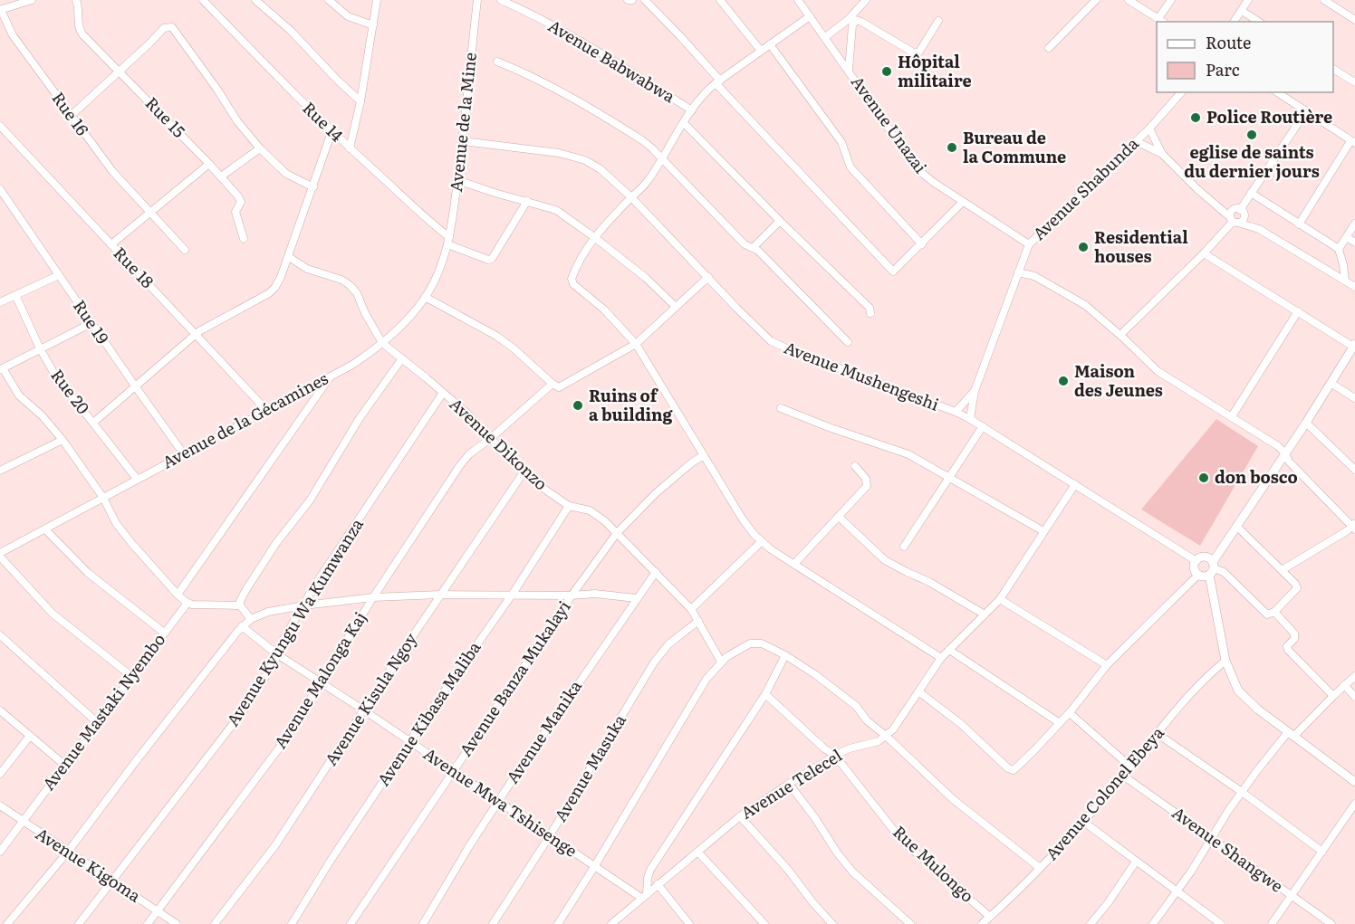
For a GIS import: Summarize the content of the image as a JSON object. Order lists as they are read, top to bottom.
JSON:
{
  "streets": {
    "street": [
      "Avenue Babwabwa",
      "Rue 16",
      "Rue 15",
      "Rue 14",
      "Avenue de la Mine",
      "Avenue Unazai",
      "Avenue Shabunda",
      "Rue 18",
      "Rue 19",
      "Avenue Mushengeshi",
      "Rue 20",
      "Avenue de la Gécamines",
      "Avenue Dikonzo",
      "Avenue Kyungu Wa Kumwanza",
      "Avenue Banza Mukalayi",
      "Avenue Malonga Kaj",
      "Avenue Kisula Ngoy",
      "Avenue Mastaki Nyembo",
      "Avenue Kibasa Maliba",
      "Avenue Manika",
      "Avenue Masuka",
      "Avenue Telecel",
      "Avenue Colonel Ebeya",
      "Avenue Mwa Tshisenge",
      "Avenue Shangwe",
      "Rue Mulongo",
      "Avenue Kigoma"
    ]
  },
  "crossings": [
    ["Rue 14", "Avenue de la Mine"],
    ["Rue 14", "Avenue de la Gécamines"],
    ["Avenue de la Mine", "Avenue Mushengeshi"],
    ["Avenue de la Mine", "Avenue de la Gécamines"],
    ["Avenue Unazai", "Avenue Shabunda"],
    ["Rue 18", "Avenue de la Gécamines"],
    ["Rue 19", "Avenue de la Gécamines"],
    ["Rue 20", "Avenue de la Gécamines"],
    ["Avenue de la Gécamines", "Avenue Dikonzo"],
    ["Avenue Dikonzo", "Avenue Kyungu Wa Kumwanza"],
    ["Avenue Dikonzo", "Avenue Banza Mukalayi"],
    ["Avenue Dikonzo", "Avenue Malonga Kaj"],
    ["Avenue Dikonzo", "Avenue Kisula Ngoy"],
    ["Avenue Dikonzo", "Avenue Kibasa Maliba"],
    ["Avenue Dikonzo", "Avenue Manika"],
    ["Avenue Dikonzo", "Avenue Masuka"],
    ["Avenue Kyungu Wa Kumwanza", "Avenue Mwa Tshisenge"],
    ["Avenue Kyungu Wa Kumwanza", "Avenue Kigoma"],
    ["Avenue Banza Mukalayi", "Avenue Mwa Tshisenge"],
    ["Avenue Malonga Kaj", "Avenue Mwa Tshisenge"],
    ["Avenue Malonga Kaj", "Avenue Kigoma"],
    ["Avenue Kisula Ngoy", "Avenue Mwa Tshisenge"],
    ["Avenue Mastaki Nyembo", "Avenue Kigoma"],
    ["Avenue Kibasa Maliba", "Avenue Mwa Tshisenge"],
    ["Avenue Manika", "Avenue Mwa Tshisenge"],
    ["Avenue Masuka", "Avenue Mwa Tshisenge"],
    ["Avenue Telecel", "Avenue Mwa Tshisenge"],
    ["Avenue Telecel", "Rue Mulongo"],
    ["Avenue Colonel Ebeya", "Avenue Shangwe"],
    ["Avenue Colonel Ebeya", "Rue Mulongo"]
  ],
  "places": [
    "Hôpital militaire",
    "Police Routière",
    "eglise de saints du dernier jours",
    "Bureau de la Commune",
    "Residential houses",
    "Maison des Jeunes",
    "Ruins of a building",
    "don bosco"
  ],
  "legend": ["Route", "Parc"]
}
